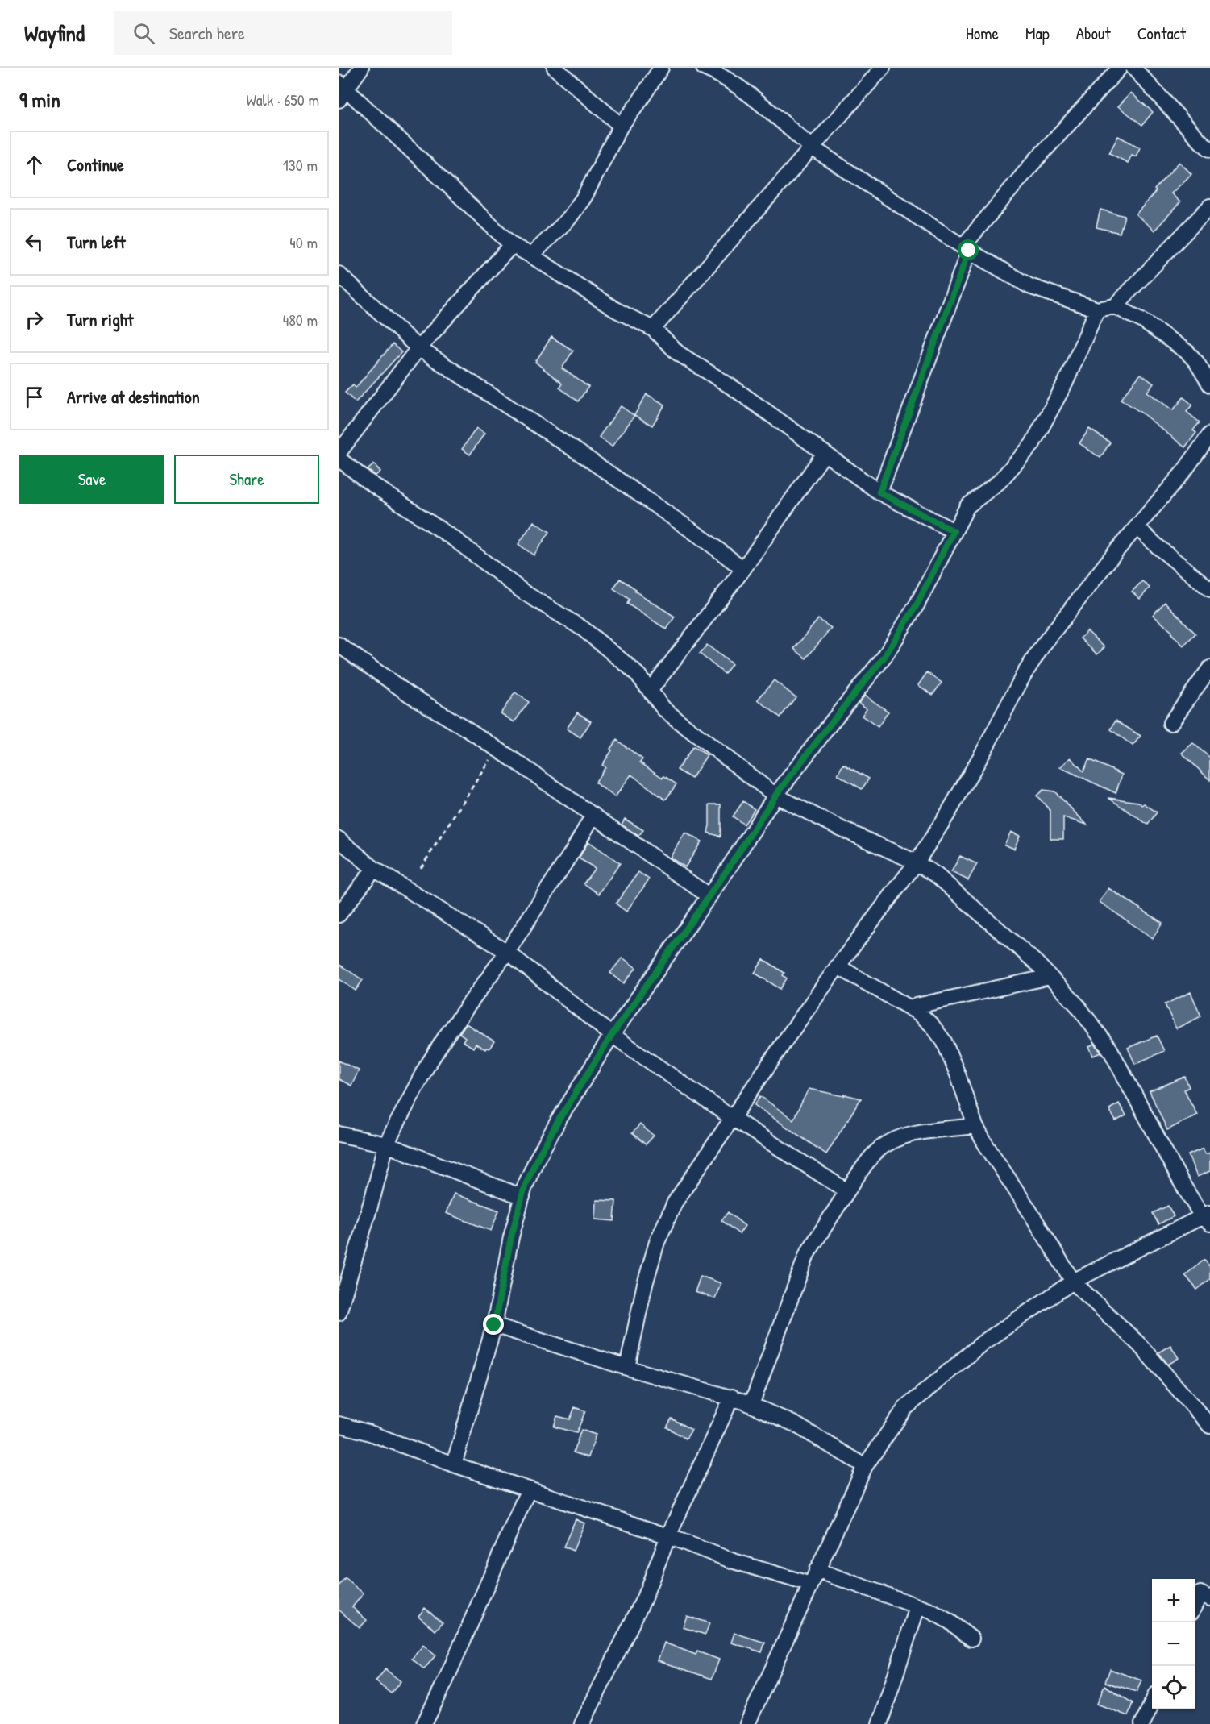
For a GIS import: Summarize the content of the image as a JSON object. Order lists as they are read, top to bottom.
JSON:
{
  "page": {
    "header": "Wayfind",
    "search": "Search here",
    "nav": [
      "Home",
      "Map",
      "About",
      "Contact"
    ],
    "heading": ["9 min", "Walk · 650 m"],
    "list": [
      ["Continue", "130 m"],
      ["Turn left", "40 m"],
      ["Turn right", "480 m"],
      "Arrive at destination"
    ],
    "buttons": ["Save", "Share"],
    "map_buttons": ["+", "−"]
  }
}
